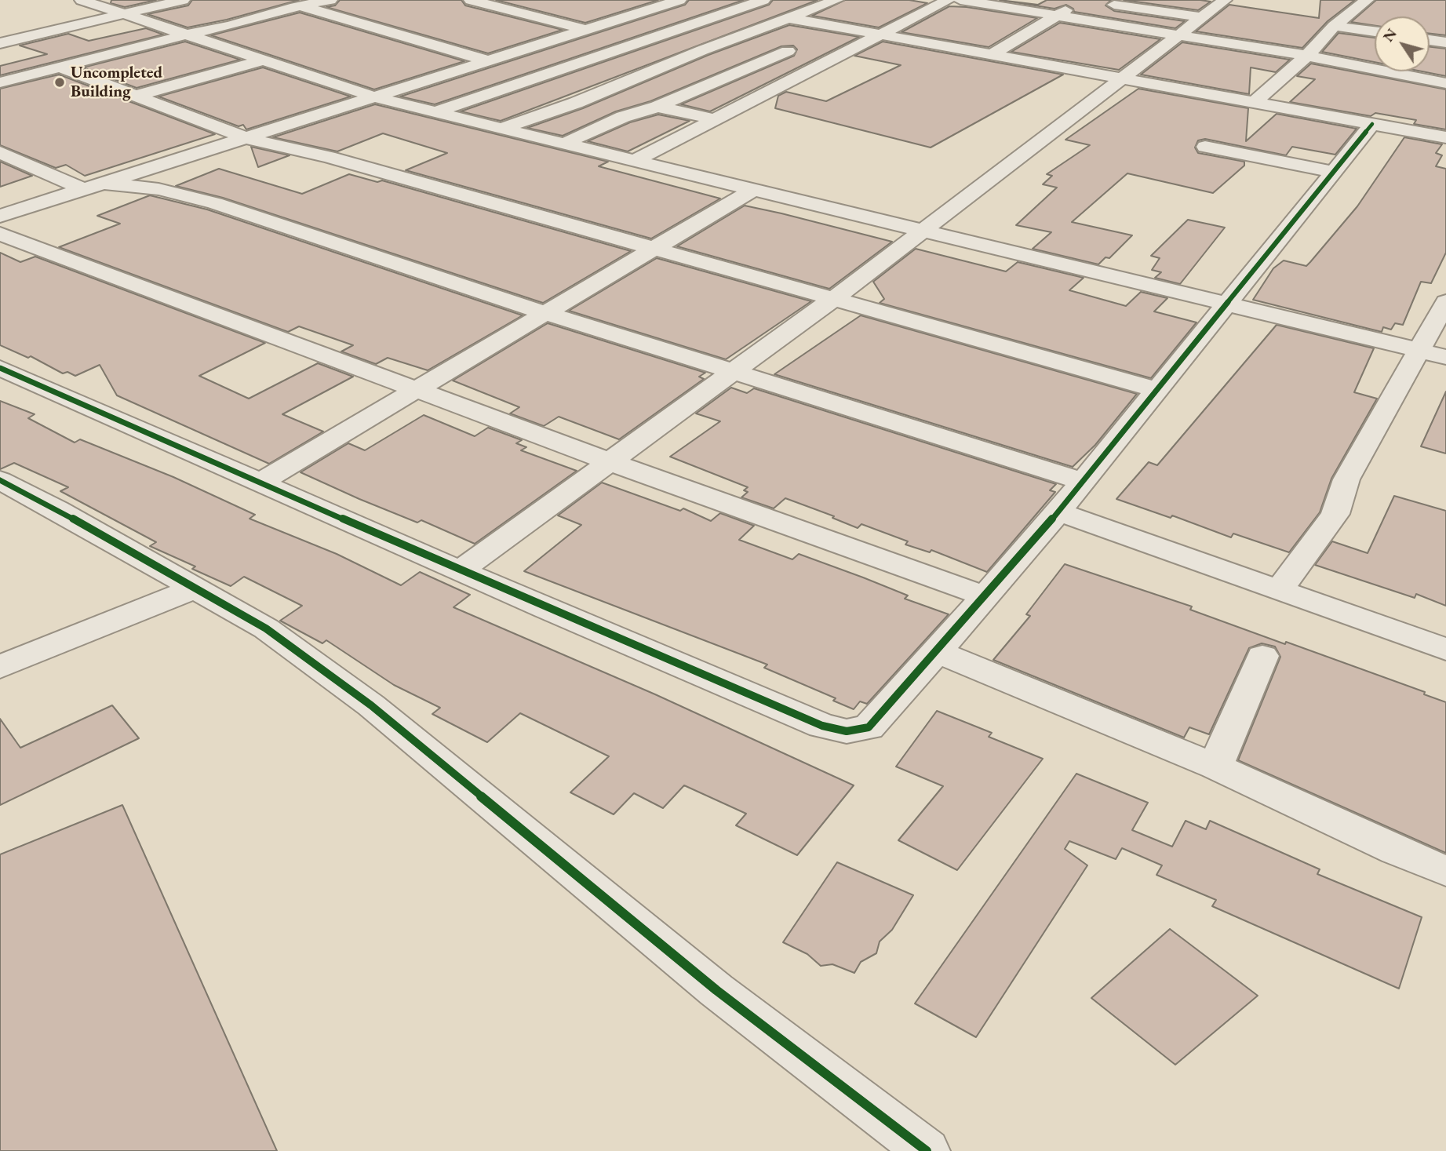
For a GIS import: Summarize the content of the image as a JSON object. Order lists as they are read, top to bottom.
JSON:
{
  "places": ["Uncompleted Building"],
  "north": "top left"
}
